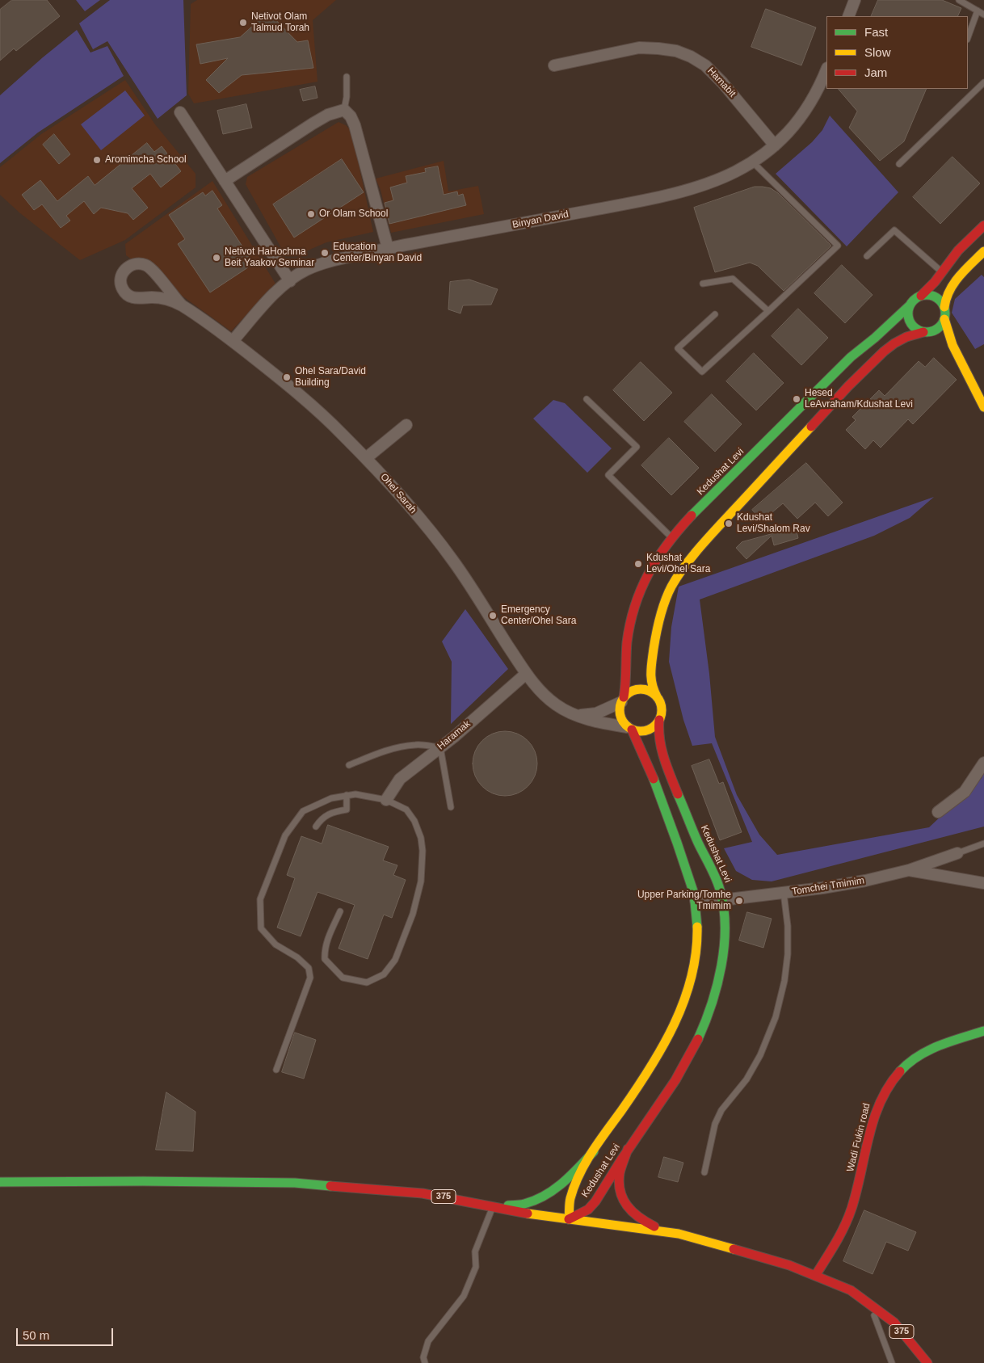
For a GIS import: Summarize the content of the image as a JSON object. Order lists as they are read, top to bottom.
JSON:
{
  "streets": {
    "street": [
      "Hamabit",
      "Binyan David",
      "Kedushat Levi",
      "Ohel Sarah",
      "Haramak",
      "Tomchei Tmimim",
      "Wadi Fukin road",
      "375"
    ]
  },
  "crossings": [
    ["Hamabit", "Binyan David"],
    ["Binyan David", "Ohel Sarah"],
    ["Kedushat Levi", "Ohel Sarah"],
    ["Kedushat Levi", "Tomchei Tmimim"],
    ["Kedushat Levi", "375"],
    ["Ohel Sarah", "Haramak"],
    ["Wadi Fukin road", "375"]
  ],
  "places": [
    "Netivot Olam Talmud Torah",
    "Aromimcha School",
    "Or Olam School",
    "Education Center/Binyan David",
    "Netivot HaHochma Beit Yaakov Seminar",
    "Ohel Sara/David Building",
    "Hesed LeAvraham/Kdushat Levi",
    "Kdushat Levi/Shalom Rav",
    "Kdushat Levi/Ohel Sara",
    "Emergency Center/Ohel Sara",
    "Upper Parking/Tomhe Tmimim"
  ],
  "legend": ["Fast", "Slow", "Jam"],
  "scale_bar": "50 m"
}
